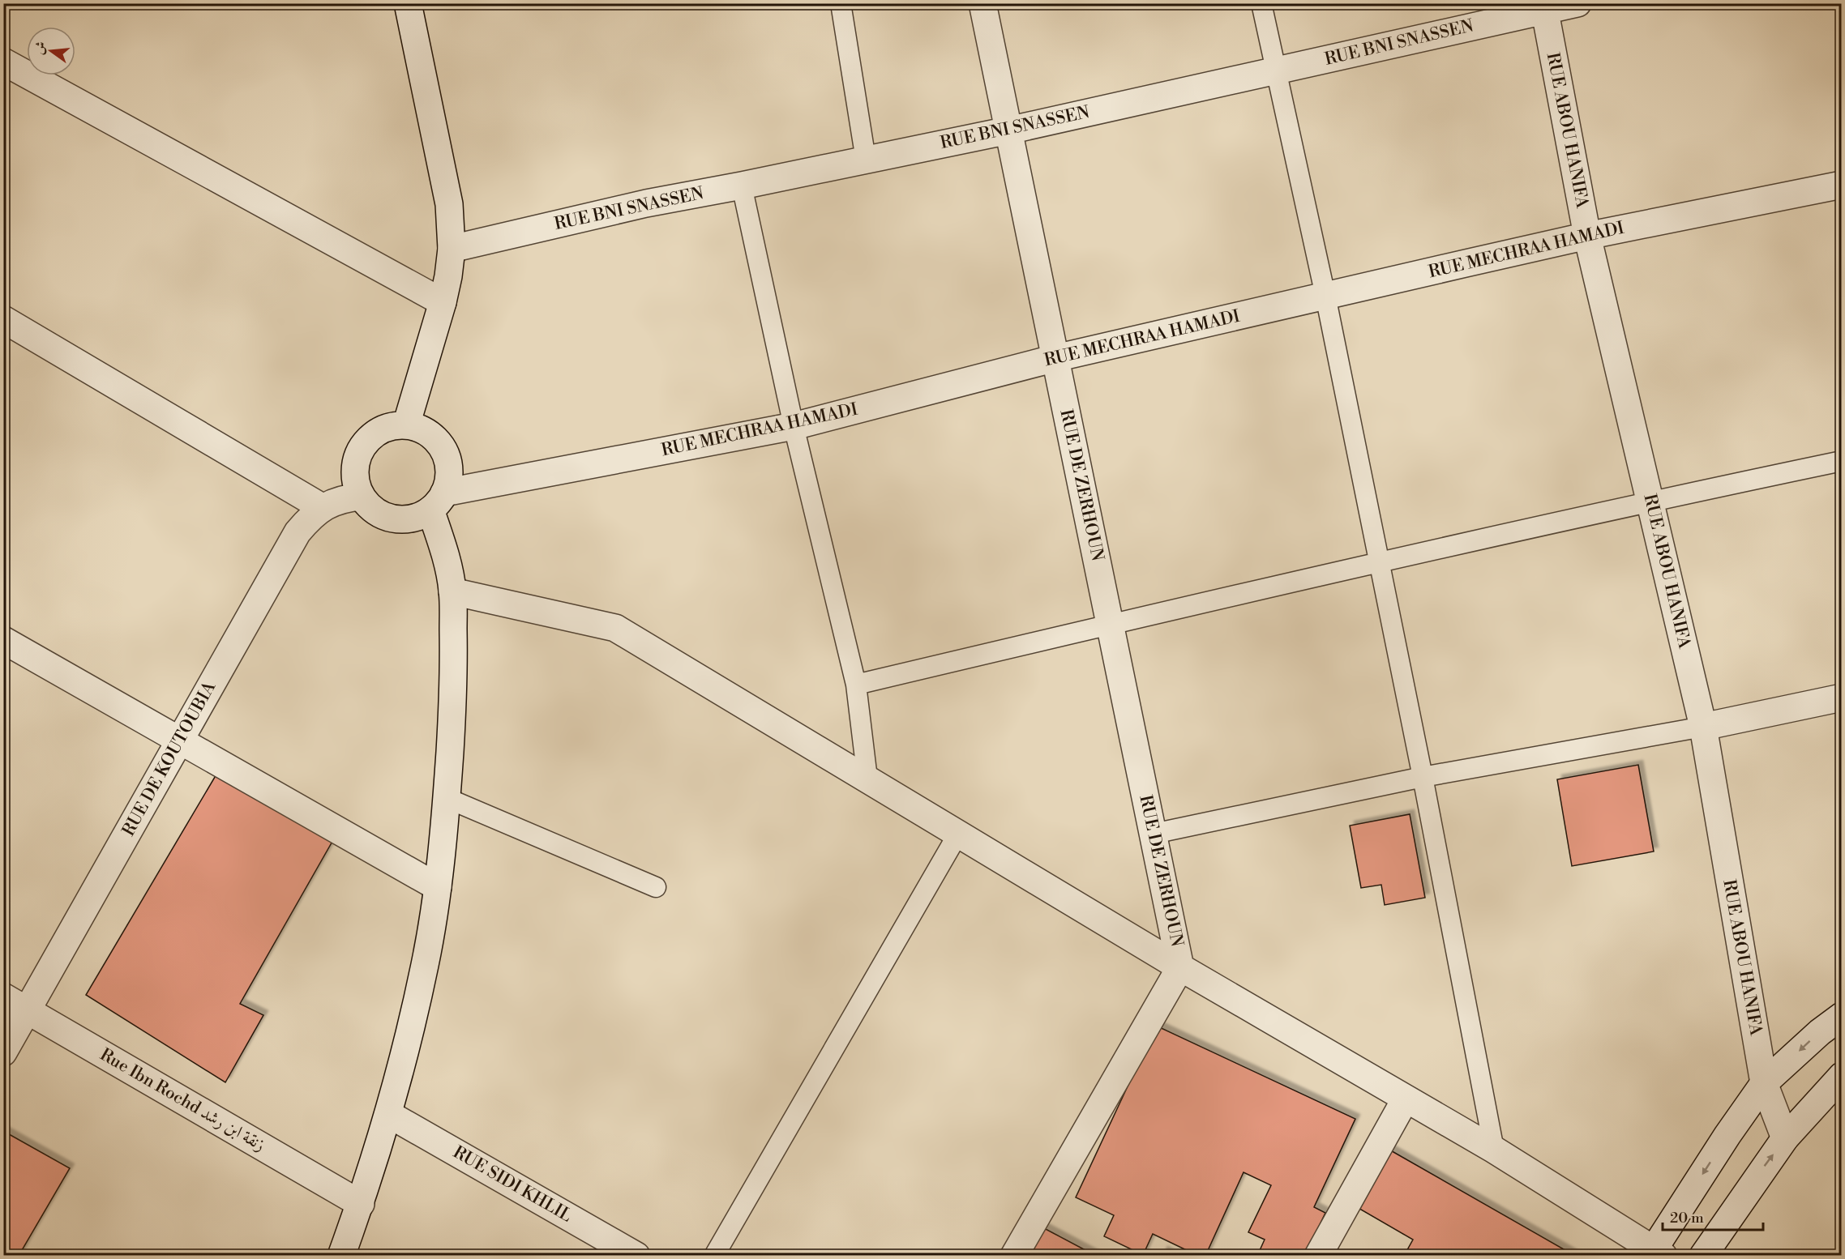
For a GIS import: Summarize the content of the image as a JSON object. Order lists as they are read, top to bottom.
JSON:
{
  "streets": {
    "street": [
      "RUE BNI SNASSEN",
      "RUE ABOU HANIFA",
      "RUE MECHRAA HAMADI",
      "RUE DE ZERHOUN",
      "RUE DE KOUTOUBIA",
      "Rue Ibn Rochd زنقة ابن رشد",
      "RUE SIDI KHLIL"
    ]
  },
  "crossings": [
    ["RUE BNI SNASSEN", "RUE ABOU HANIFA"],
    ["RUE BNI SNASSEN", "RUE DE ZERHOUN"],
    ["RUE ABOU HANIFA", "RUE MECHRAA HAMADI"],
    ["RUE MECHRAA HAMADI", "RUE DE ZERHOUN"],
    ["RUE MECHRAA HAMADI", "RUE DE KOUTOUBIA"],
    ["RUE DE KOUTOUBIA", "Rue Ibn Rochd زنقة ابن رشد"]
  ],
  "scale_bar": "20 m",
  "north": "left"
}
